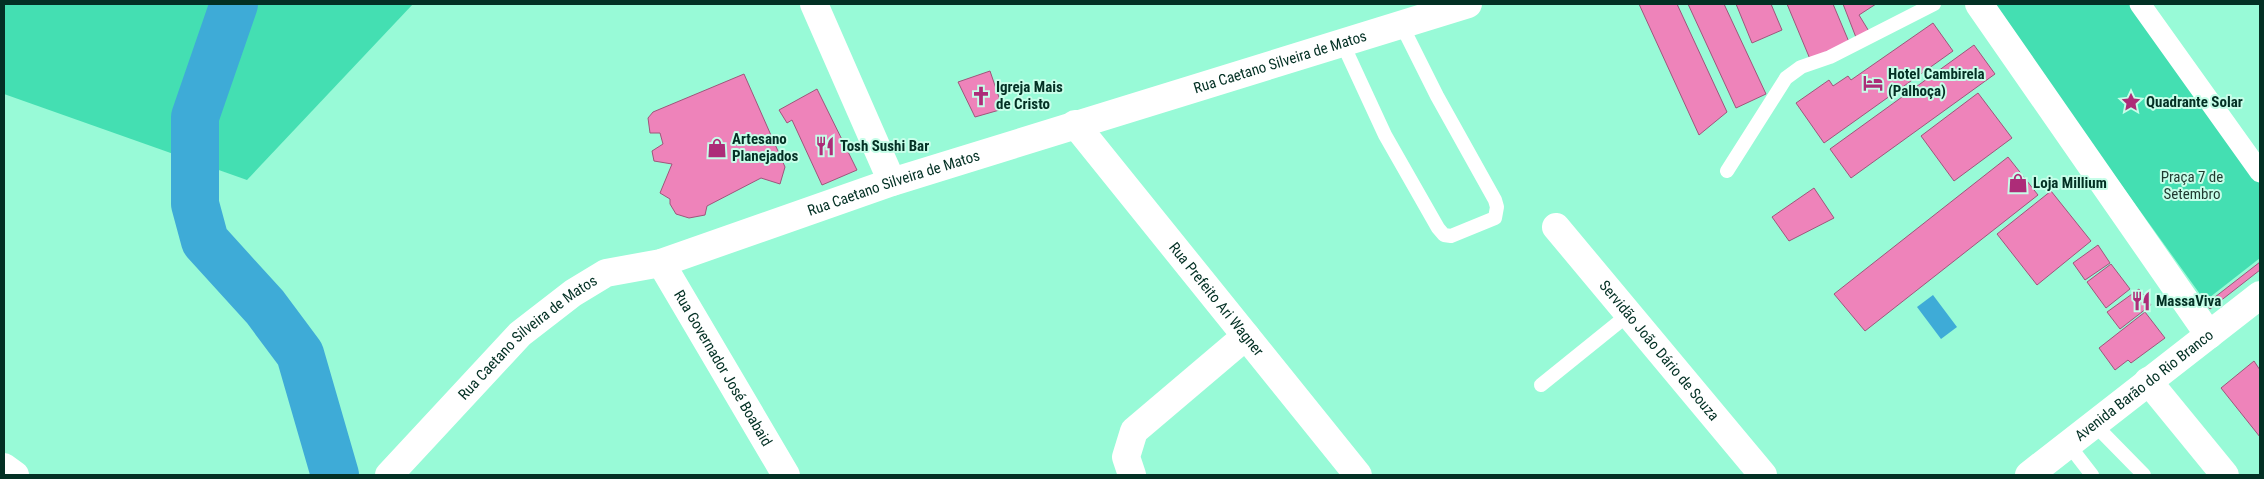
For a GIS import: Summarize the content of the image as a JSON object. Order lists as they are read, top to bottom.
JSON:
{
  "streets": {
    "street": [
      "Rua Caetano Silveira de Matos",
      "Rua Prefeito Ari Wagner",
      "Servidão João Dário de Souza",
      "Rua Governador José Boabaid",
      "Avenida Barão do Rio Branco"
    ]
  },
  "crossings": [
    ["Rua Caetano Silveira de Matos", "Rua Prefeito Ari Wagner"],
    ["Rua Caetano Silveira de Matos", "Rua Governador José Boabaid"]
  ],
  "parks": ["Praça 7 de Setembro"],
  "places": {
    "hotel": ["Hotel Cambirela (Palhoça)"],
    "church": ["Igreja Mais de Cristo"],
    "place": ["Quadrante Solar"],
    "restaurant": ["Tosh Sushi Bar", "MassaViva"],
    "shop": ["Artesano Planejados", "Loja Millium"]
  }
}
